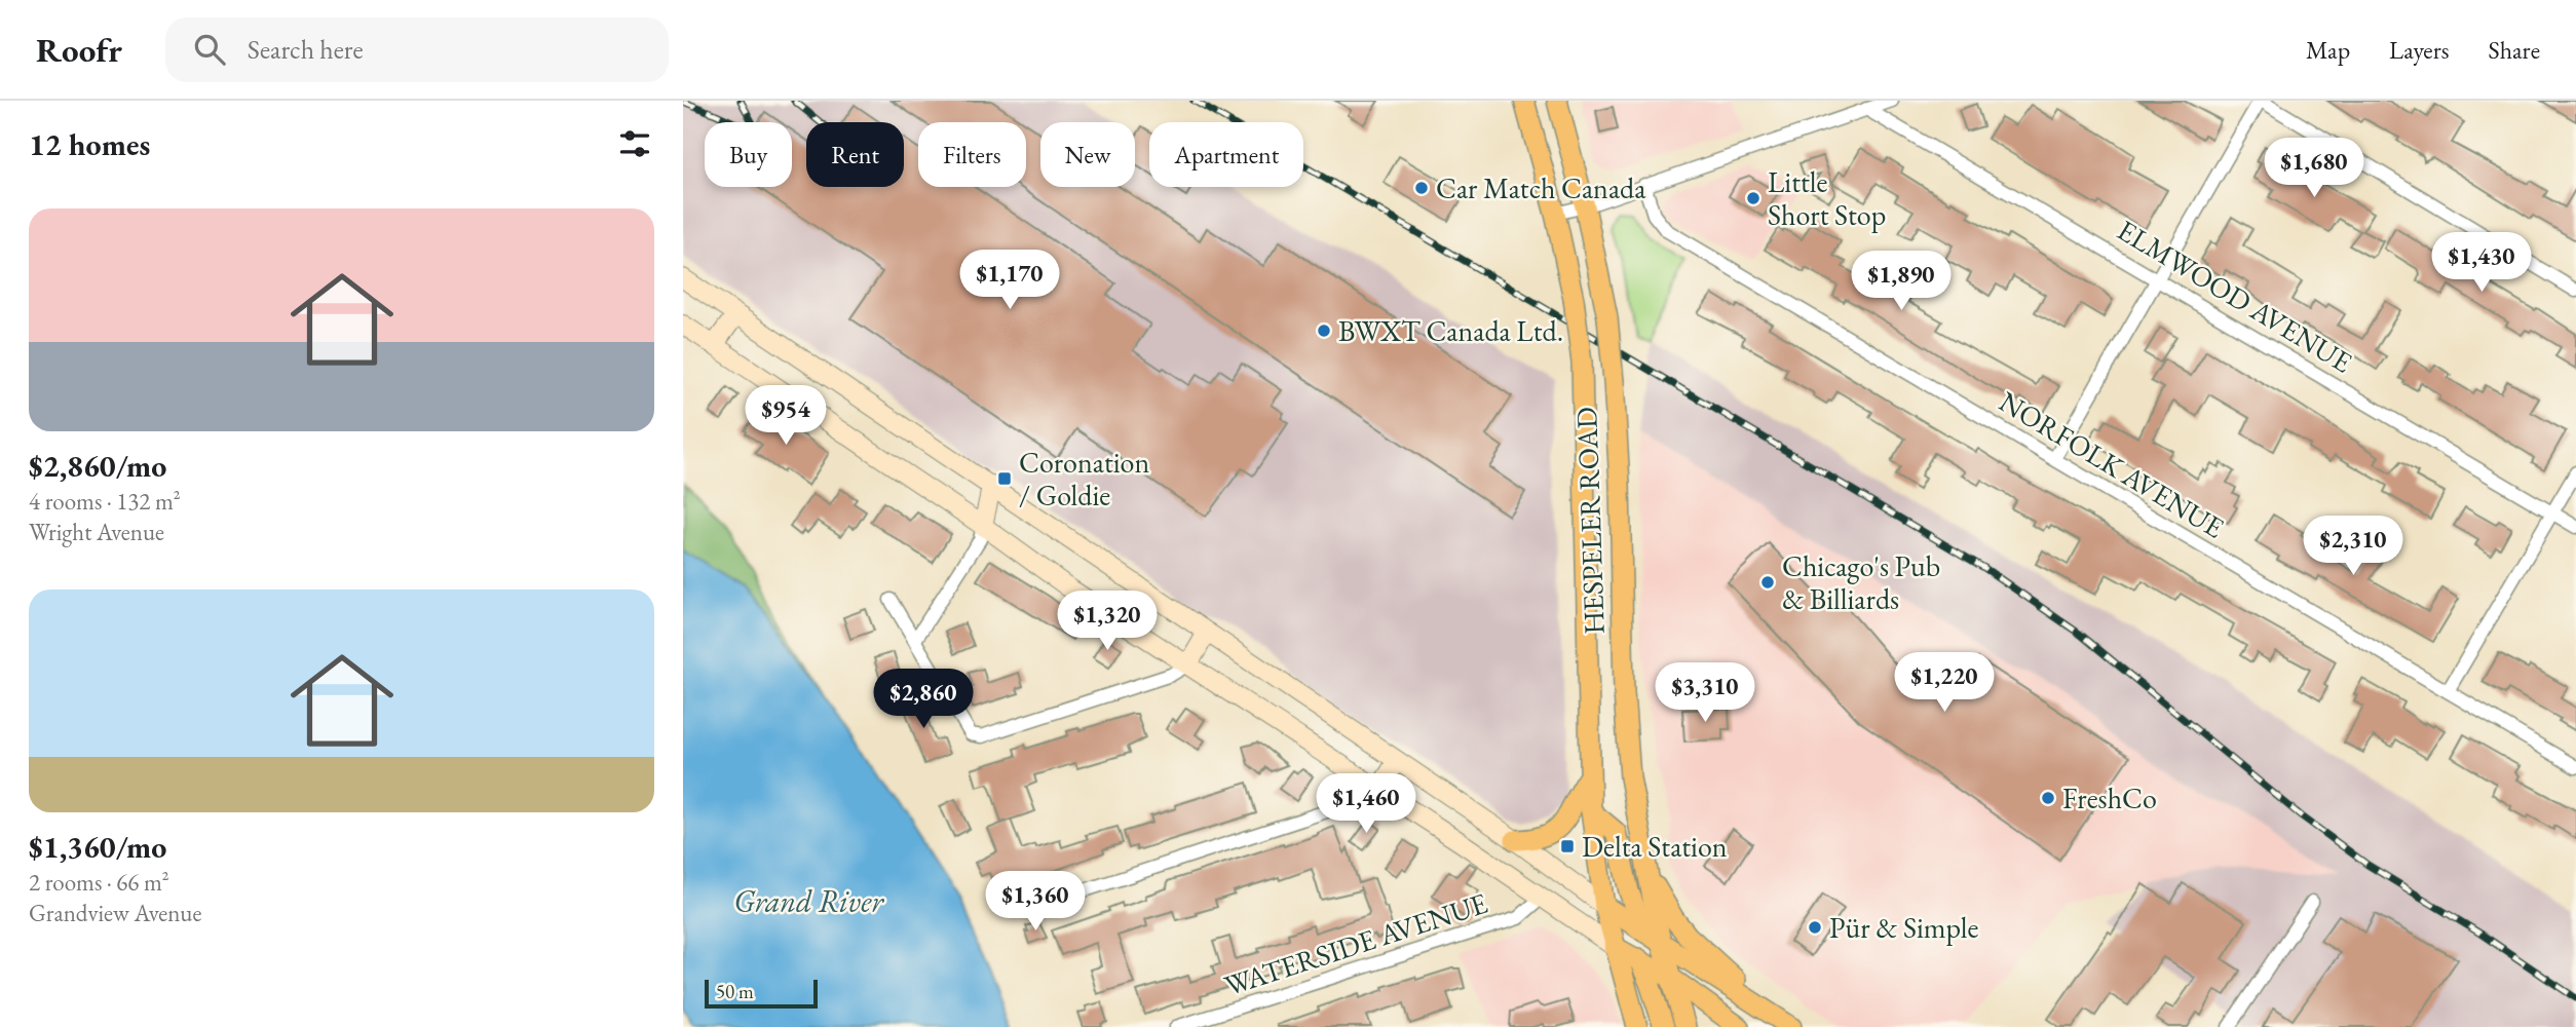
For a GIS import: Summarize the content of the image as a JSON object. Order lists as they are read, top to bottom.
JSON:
{
  "streets": {
    "main road": ["HESPELER ROAD"],
    "street": ["ELMWOOD AVENUE", "NORFOLK AVENUE", "WATERSIDE AVENUE"]
  },
  "water": ["Grand River"],
  "places": {
    "other": [
      "Car Match Canada",
      "Little Short Stop",
      "BWXT Canada Ltd.",
      "Chicago's Pub & Billiards",
      "FreshCo",
      "Pür & Simple"
    ],
    "transit": ["Coronation / Goldie", "Delta Station"]
  },
  "scale_bar": "50 m",
  "page": {
    "header": "Roofr",
    "search": "Search here",
    "nav": ["Map", "Layers", "Share"],
    "heading": "12 homes",
    "chip": [
      "Buy",
      "Rent",
      "Filters",
      "New",
      "Apartment"
    ],
    "price": [
      "$1,680",
      "$1,430",
      "$1,170",
      "$1,890",
      "$954",
      "$2,310",
      "$1,320",
      "$1,220",
      "$3,310",
      "$2,860",
      "$1,460",
      "$1,360"
    ],
    "list": [
      {
        "name": "$2,860/mo",
        "note": "4 rooms · 132 m² · Wright Avenue"
      },
      {
        "name": "$1,360/mo",
        "note": "2 rooms · 66 m² · Grandview Avenue"
      }
    ],
    "scale": "50 m"
  }
}
